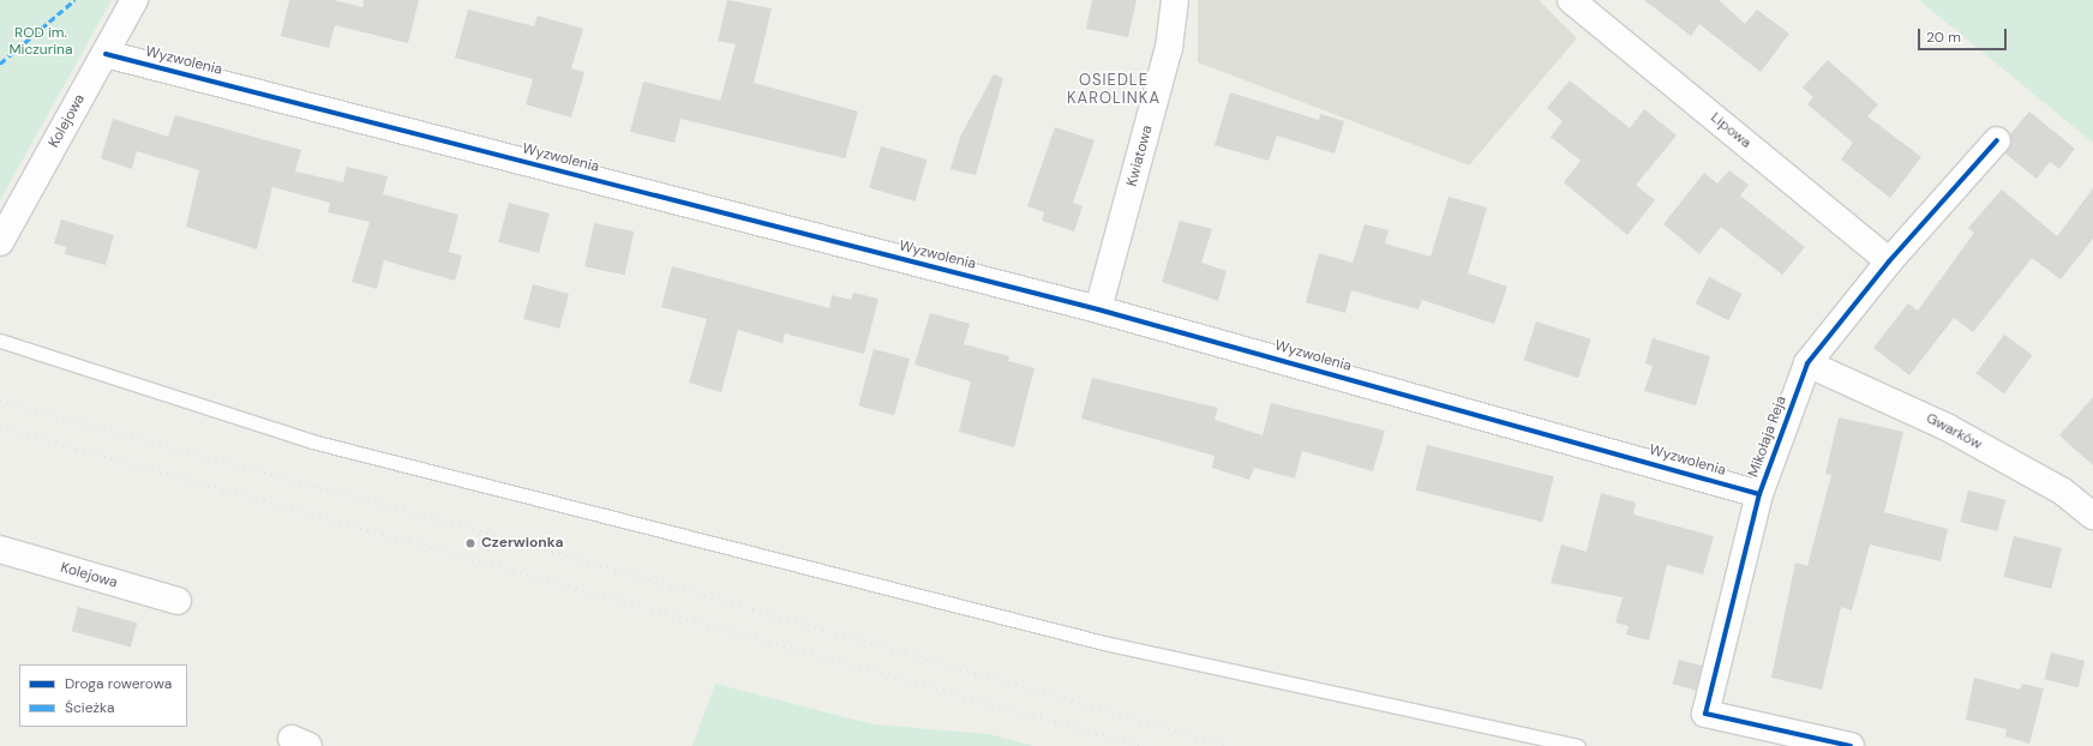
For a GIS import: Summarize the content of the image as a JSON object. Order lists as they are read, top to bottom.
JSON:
{
  "streets": {
    "street": [
      "Wyzwolenia",
      "Kolejowa",
      "Lipowa",
      "Kwiatowa",
      "Gwarków",
      "Mikołaja Reja"
    ]
  },
  "crossings": [
    ["Wyzwolenia", "Kolejowa"],
    ["Wyzwolenia", "Kwiatowa"],
    ["Wyzwolenia", "Mikołaja Reja"],
    ["Lipowa", "Mikołaja Reja"],
    ["Gwarków", "Mikołaja Reja"]
  ],
  "districts": ["OSIEDLE KAROLINKA"],
  "parks": ["ROD im. Miczurina"],
  "places": ["Czerwionka"],
  "legend": ["Droga rowerowa", "Ścieżka"],
  "scale_bar": "20 m"
}
